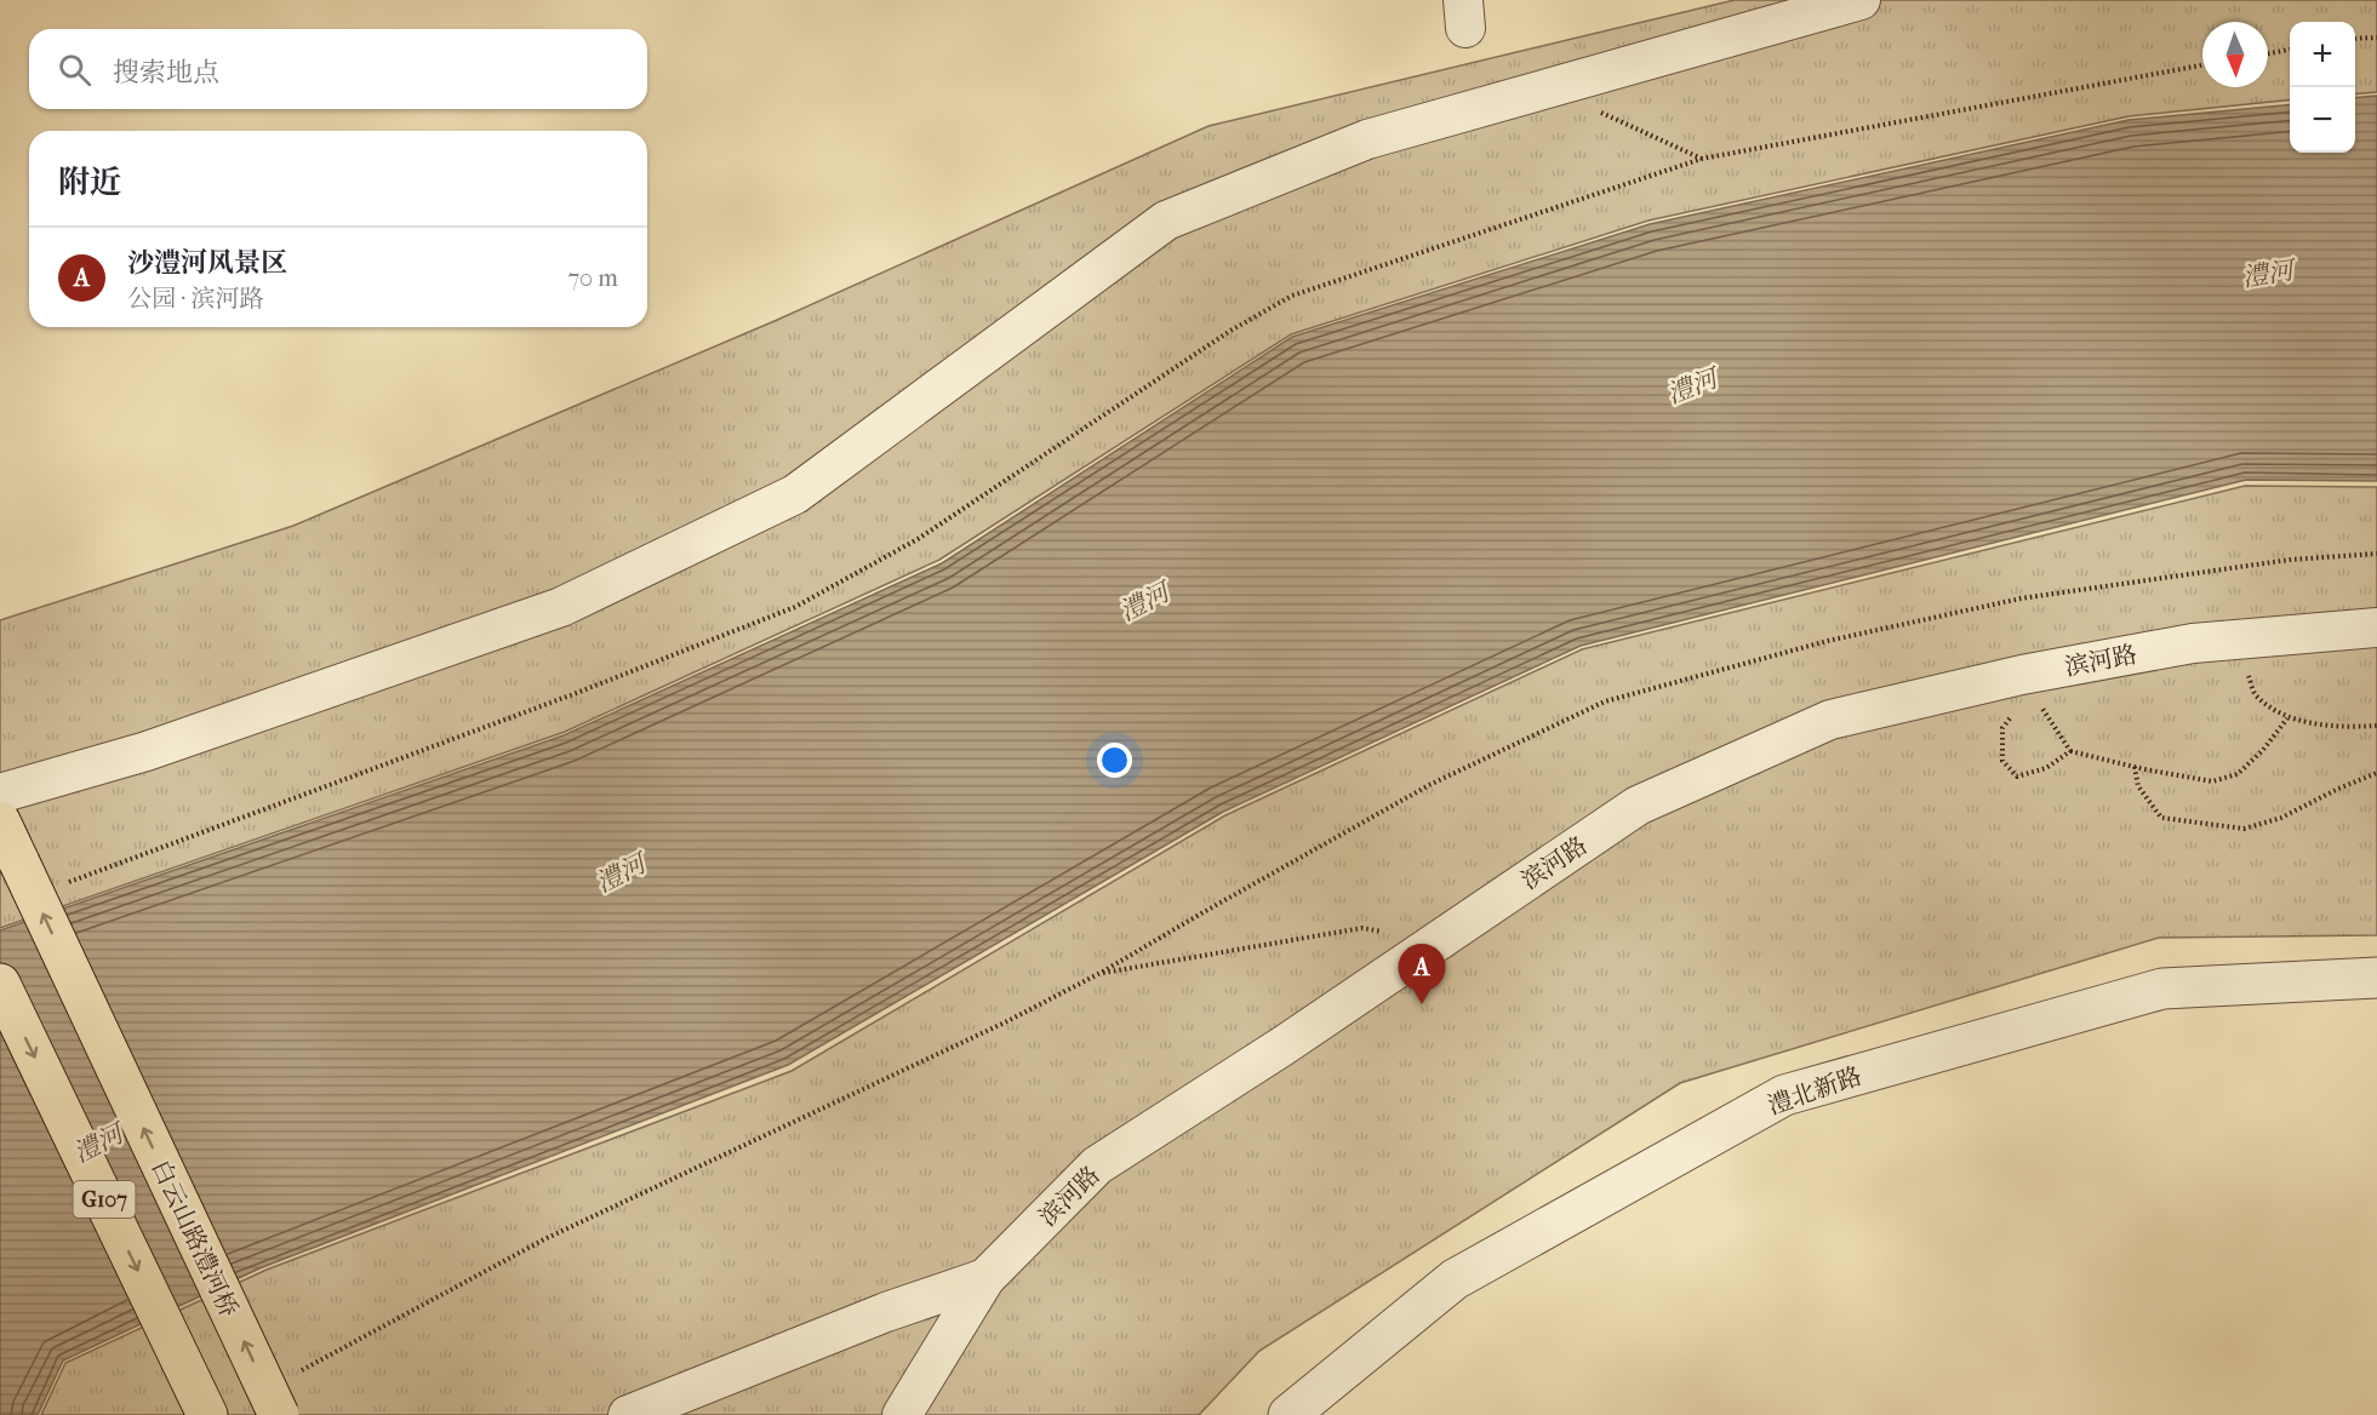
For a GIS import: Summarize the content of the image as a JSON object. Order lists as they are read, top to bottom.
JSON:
{
  "streets": {
    "highway": ["G107", "白云山路澧河桥"],
    "street": ["滨河路", "澧北新路"]
  },
  "water": ["澧河"],
  "north": "bottom",
  "page": {
    "map_buttons": ["+", "−"],
    "search": "搜索地点",
    "heading": "附近",
    "list": [
      {
        "mark": "A",
        "name": "沙澧河风景区",
        "note": "公园 · 滨河路",
        "value": "70 m"
      }
    ],
    "pins": "A"
  }
}
